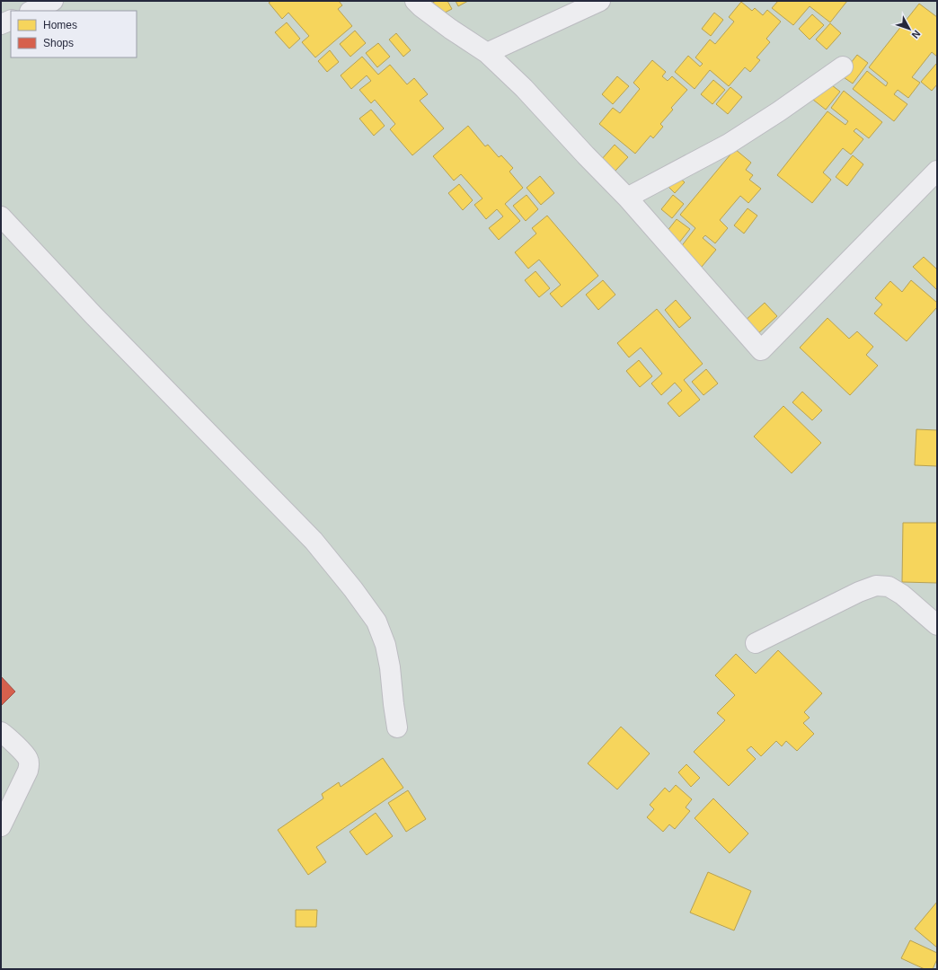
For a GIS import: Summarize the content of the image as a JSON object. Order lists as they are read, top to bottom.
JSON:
{
  "legend": ["Homes", "Shops"],
  "north": "bottom right"
}
